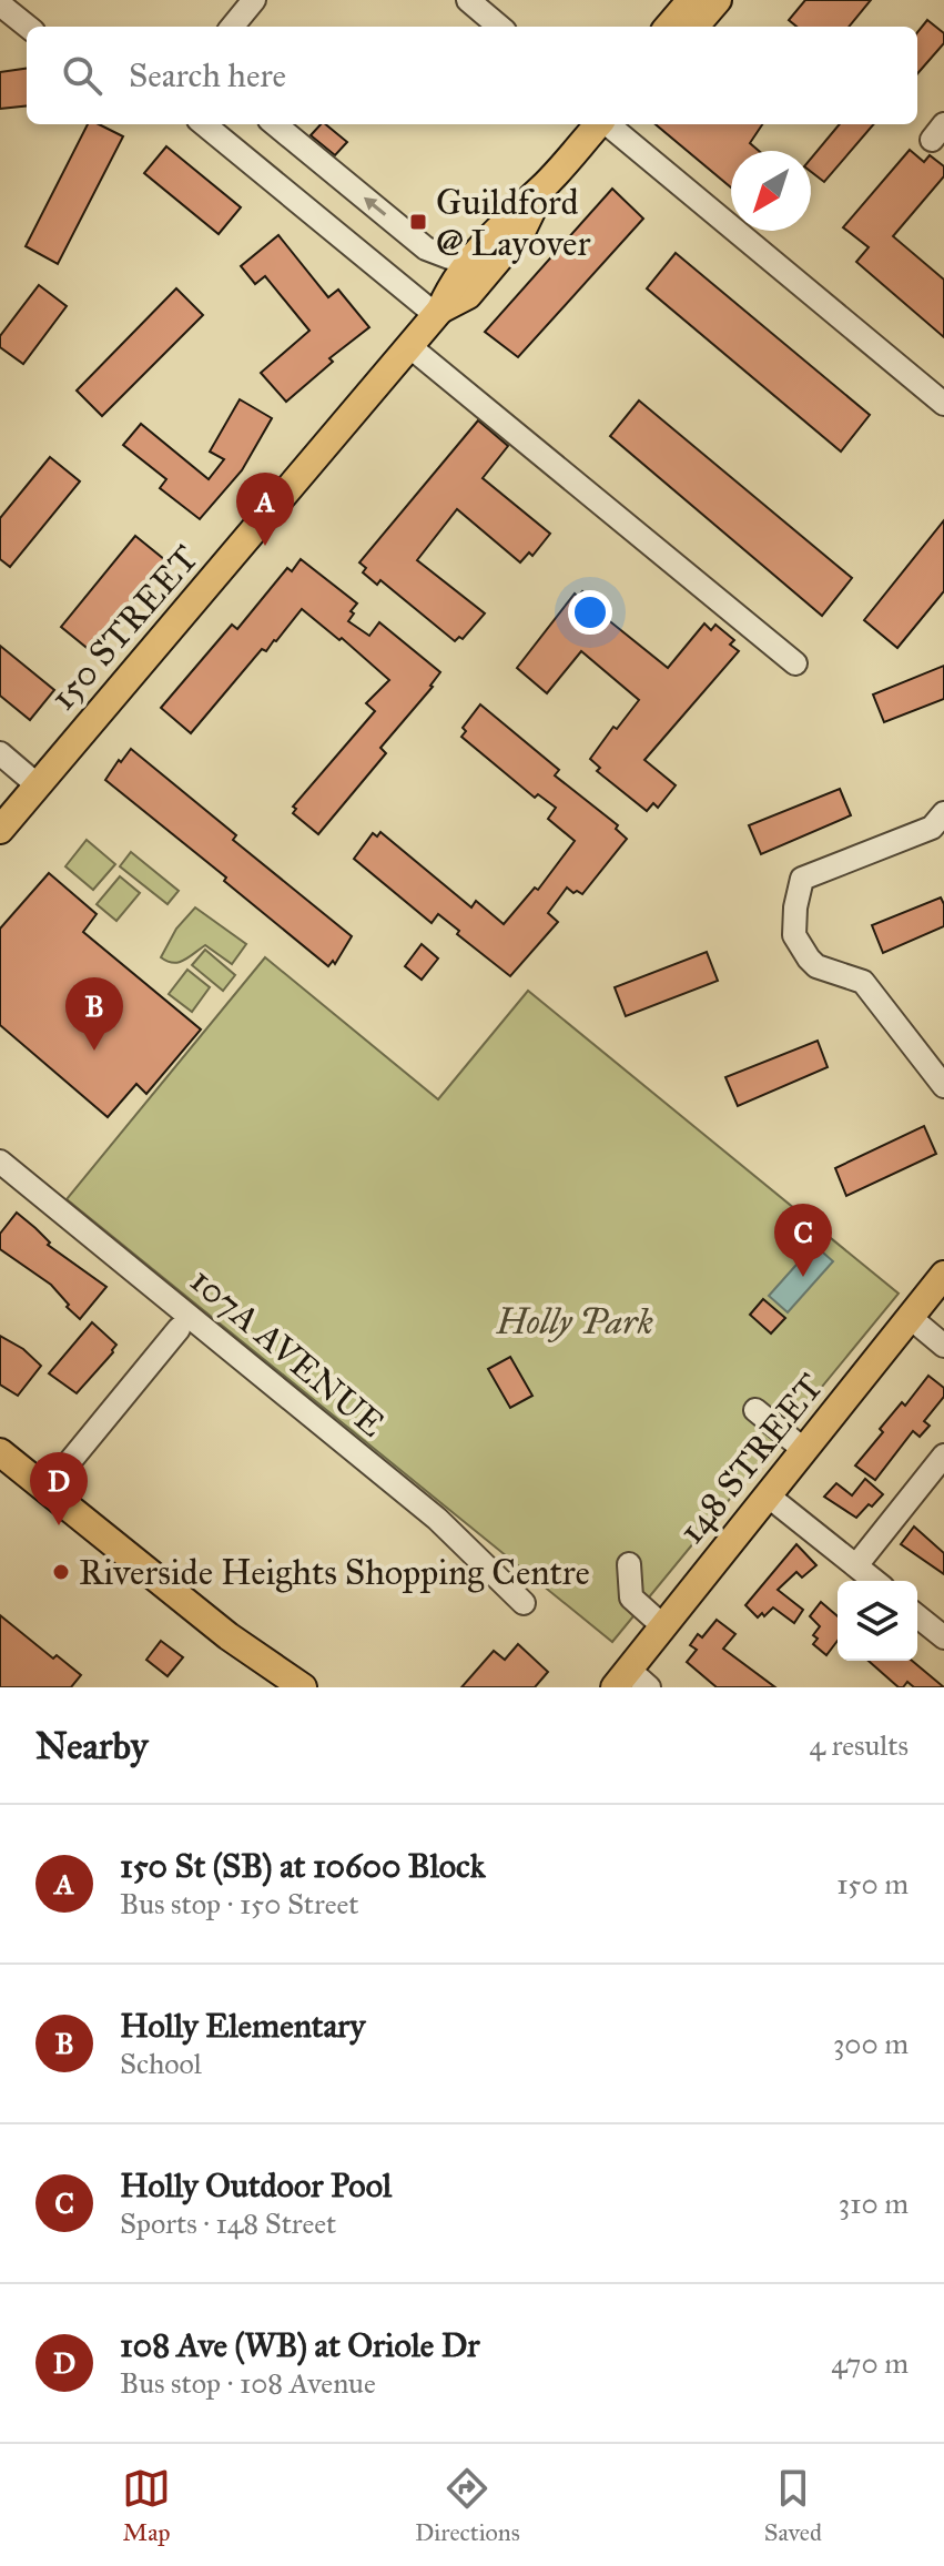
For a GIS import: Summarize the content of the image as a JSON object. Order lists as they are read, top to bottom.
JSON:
{
  "streets": {
    "main road": ["150 STREET", "148 STREET"],
    "street": ["107A AVENUE"]
  },
  "parks": ["Holly Park"],
  "places": {
    "transit": ["Guildford @ Layover"],
    "other": ["Riverside Heights Shopping Centre"]
  },
  "north": "bottom left",
  "page": {
    "search": "Search here",
    "pins": [
      "A",
      "B",
      "C",
      "D"
    ],
    "heading": ["Nearby", "4 results"],
    "list": [
      {
        "mark": "A",
        "name": "150 St (SB) at 10600 Block",
        "note": "Bus stop · 150 Street",
        "value": "150 m"
      },
      {
        "mark": "B",
        "name": "Holly Elementary",
        "note": "School",
        "value": "300 m"
      },
      {
        "mark": "C",
        "name": "Holly Outdoor Pool",
        "note": "Sports · 148 Street",
        "value": "310 m"
      },
      {
        "mark": "D",
        "name": "108 Ave (WB) at Oriole Dr",
        "note": "Bus stop · 108 Avenue",
        "value": "470 m"
      }
    ],
    "nav": ["Map", "Directions", "Saved"]
  }
}
